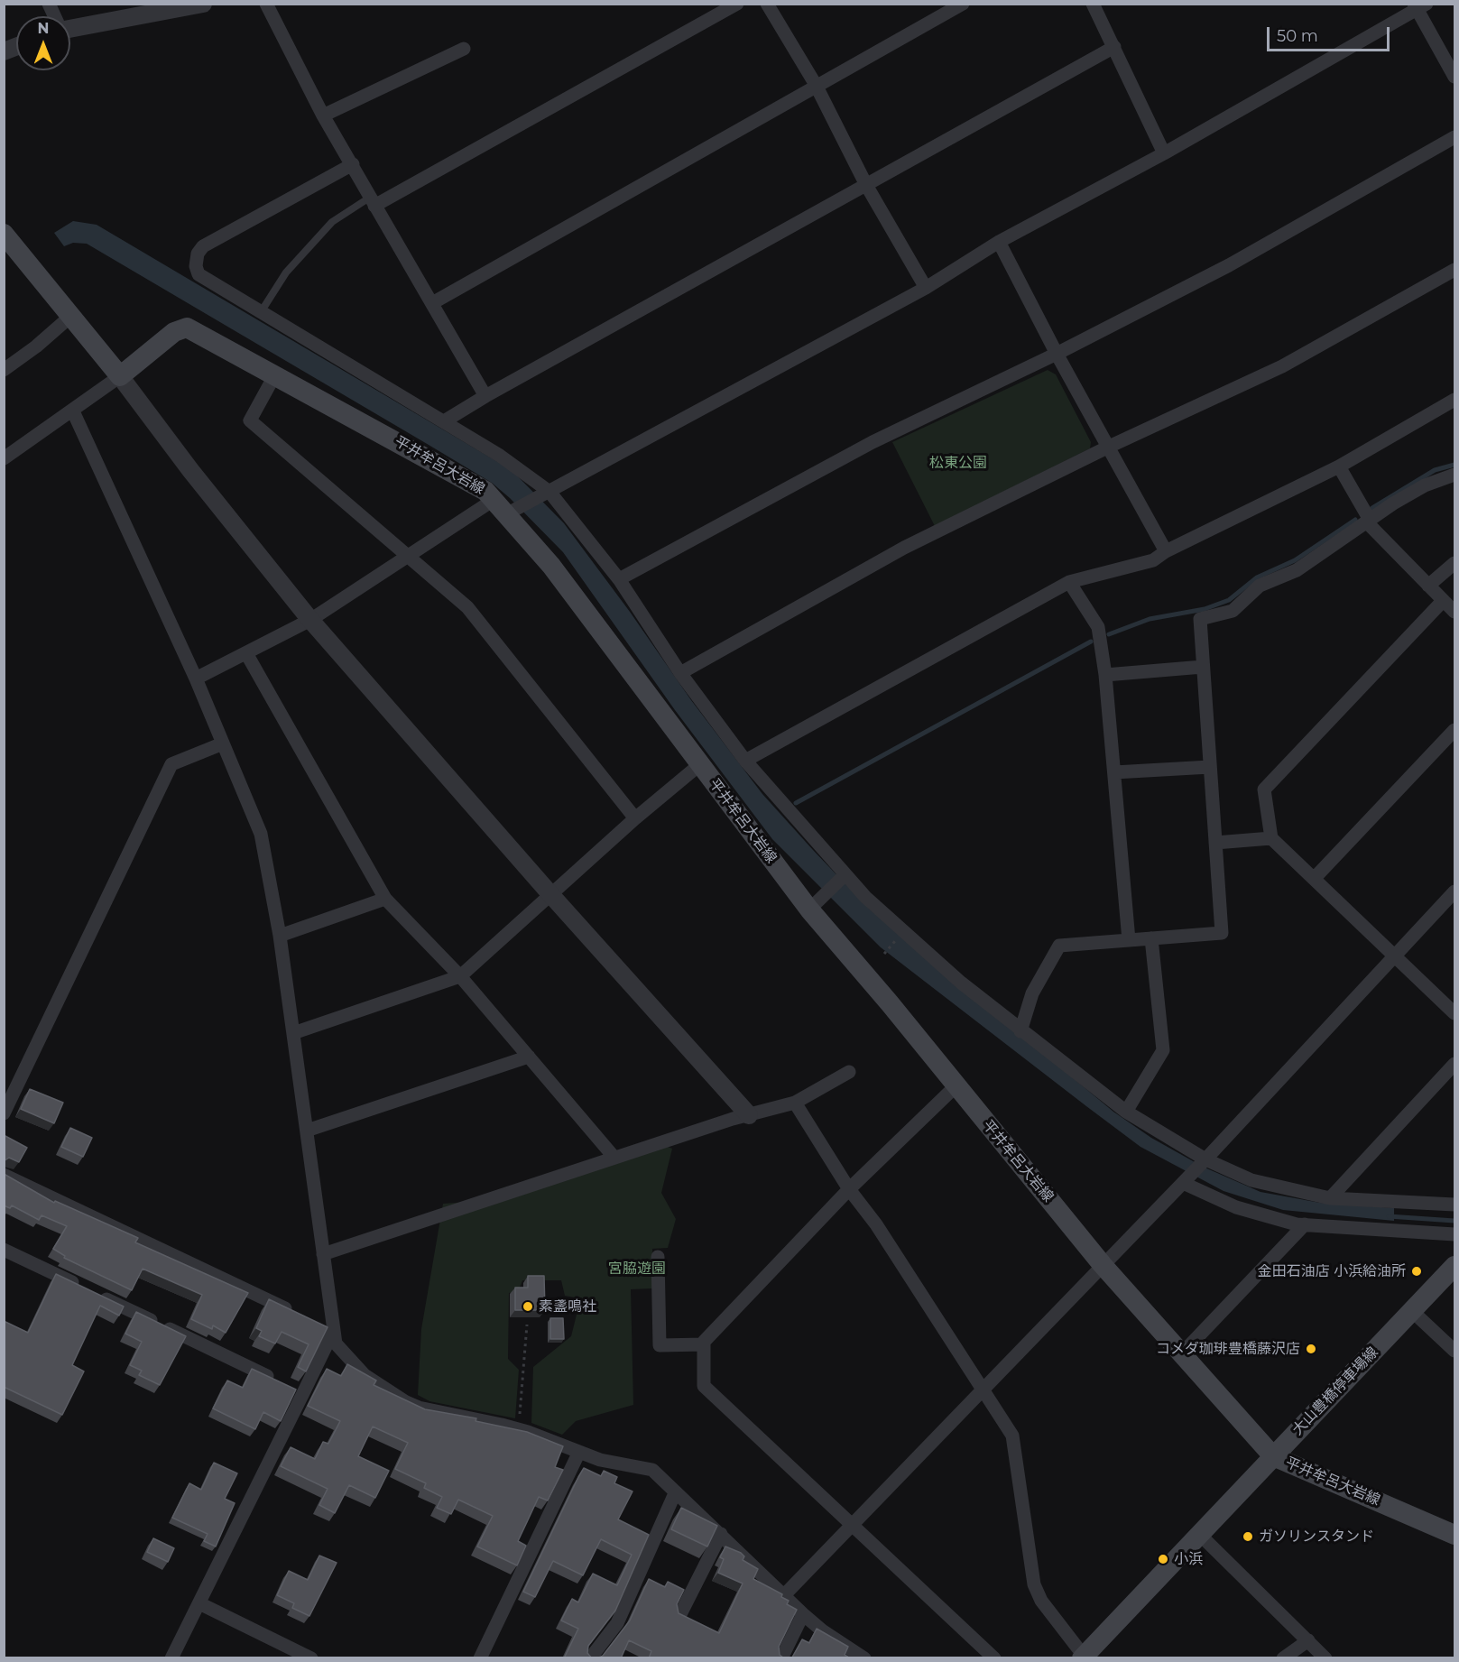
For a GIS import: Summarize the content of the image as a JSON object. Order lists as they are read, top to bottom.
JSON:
{
  "streets": {
    "main road": ["平井牟呂大岩線", "大山豊橋停車場線"]
  },
  "crossings": [
    ["平井牟呂大岩線", "大山豊橋停車場線"]
  ],
  "parks": ["松東公園", "宮脇遊園"],
  "places": [
    "金田石油店 小浜給油所",
    "素盞鳴社",
    "コメダ珈琲豊橋藤沢店",
    "ガソリンスタンド",
    "小浜"
  ],
  "scale_bar": "50 m",
  "north": "top"
}
